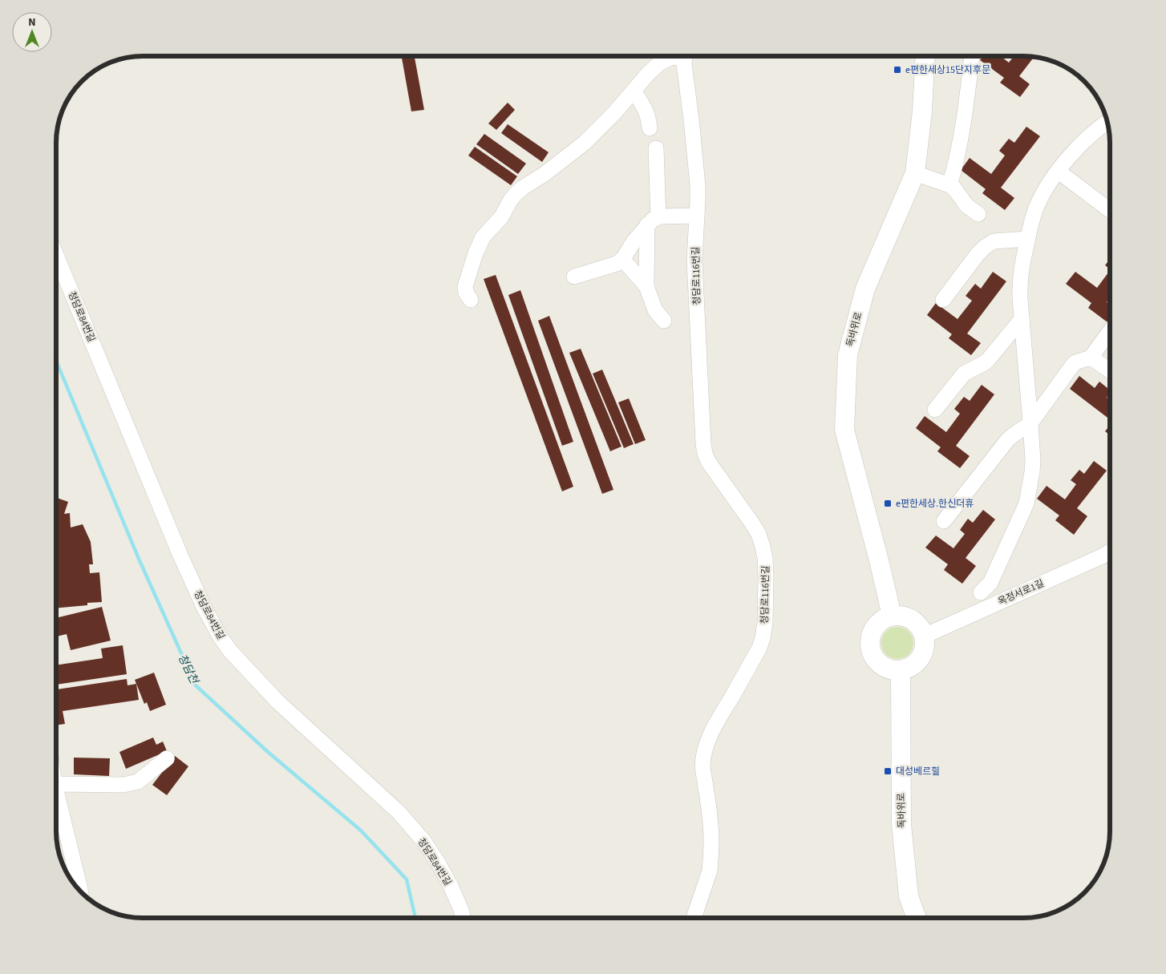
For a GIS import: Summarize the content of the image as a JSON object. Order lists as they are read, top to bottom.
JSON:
{
  "streets": {
    "main road": ["독바위로"],
    "street": ["청담로116번길", "청담로84번길", "옥정서로1길"]
  },
  "crossings": [
    ["독바위로", "옥정서로1길"]
  ],
  "water": ["청담천"],
  "places": {
    "transit": ["e편한세상15단지후문", "e편한세상.한신더휴", "대성베르힐"]
  },
  "north": "top"
}
